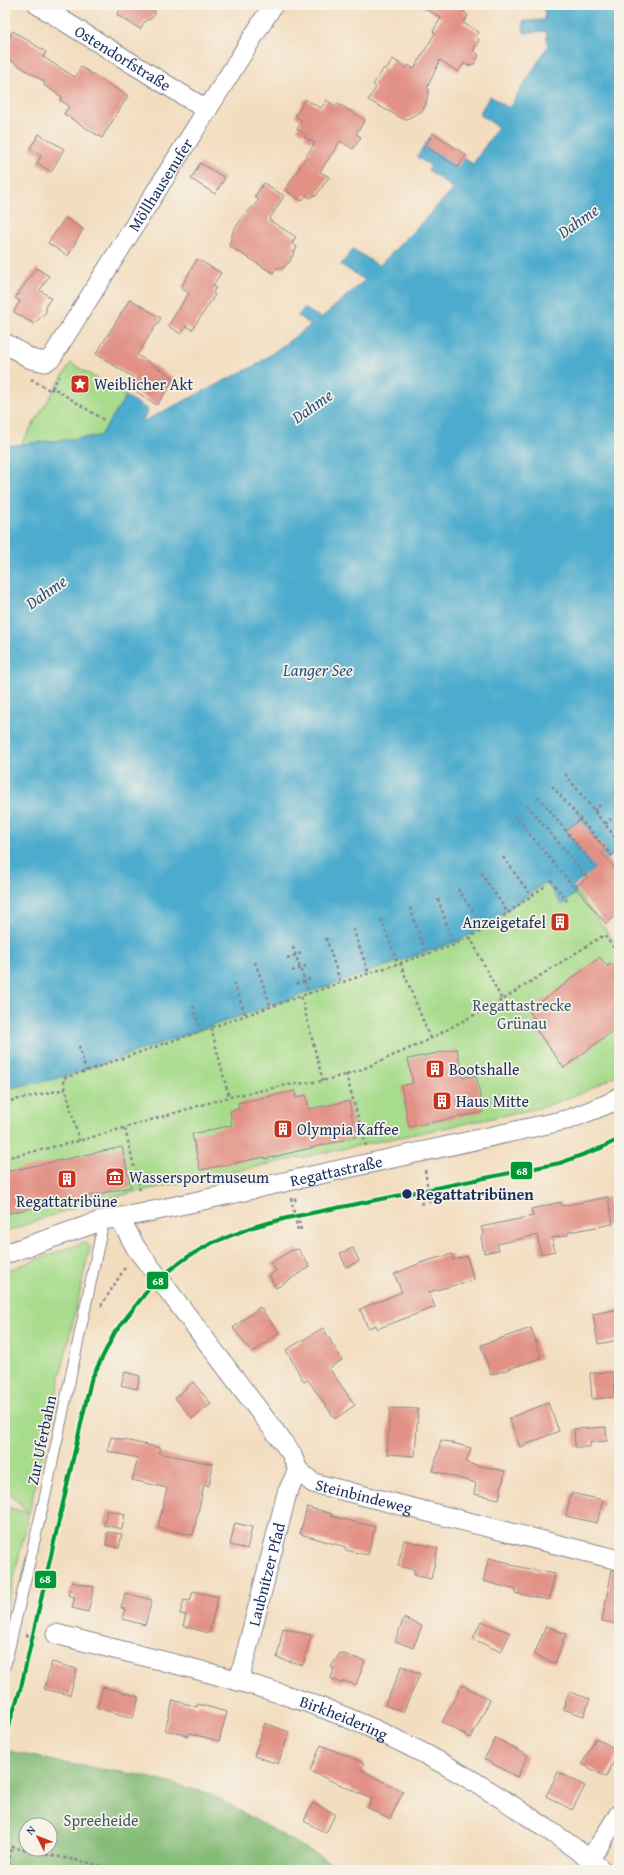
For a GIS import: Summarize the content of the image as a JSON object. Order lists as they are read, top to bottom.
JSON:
{
  "streets": {
    "street": [
      "Ostendorfstraße",
      "Möllhausenufer",
      "Regattastraße",
      "Steinbindeweg",
      "Laubnitzer Pfad",
      "Birkheidering"
    ],
    "lane": ["Zur Uferbahn"]
  },
  "crossings": [
    ["Ostendorfstraße", "Möllhausenufer"],
    ["Regattastraße", "Zur Uferbahn"],
    ["Regattastraße", "Steinbindeweg"],
    ["Zur Uferbahn", "Steinbindeweg"],
    ["Steinbindeweg", "Laubnitzer Pfad"],
    ["Laubnitzer Pfad", "Birkheidering"]
  ],
  "water": ["Dahme", "Langer See"],
  "parks": ["Regattastrecke Grünau", "Spreeheide"],
  "places": {
    "place": ["Weiblicher Akt"],
    "building": [
      "Anzeigetafel",
      "Bootshalle",
      "Haus Mitte",
      "Olympia Kaffee",
      "Regattatribüne"
    ],
    "museum": ["Wassersportmuseum"],
    "other": ["Regattatribünen"]
  },
  "lines": ["transit line 68"],
  "north": "top left"
}
